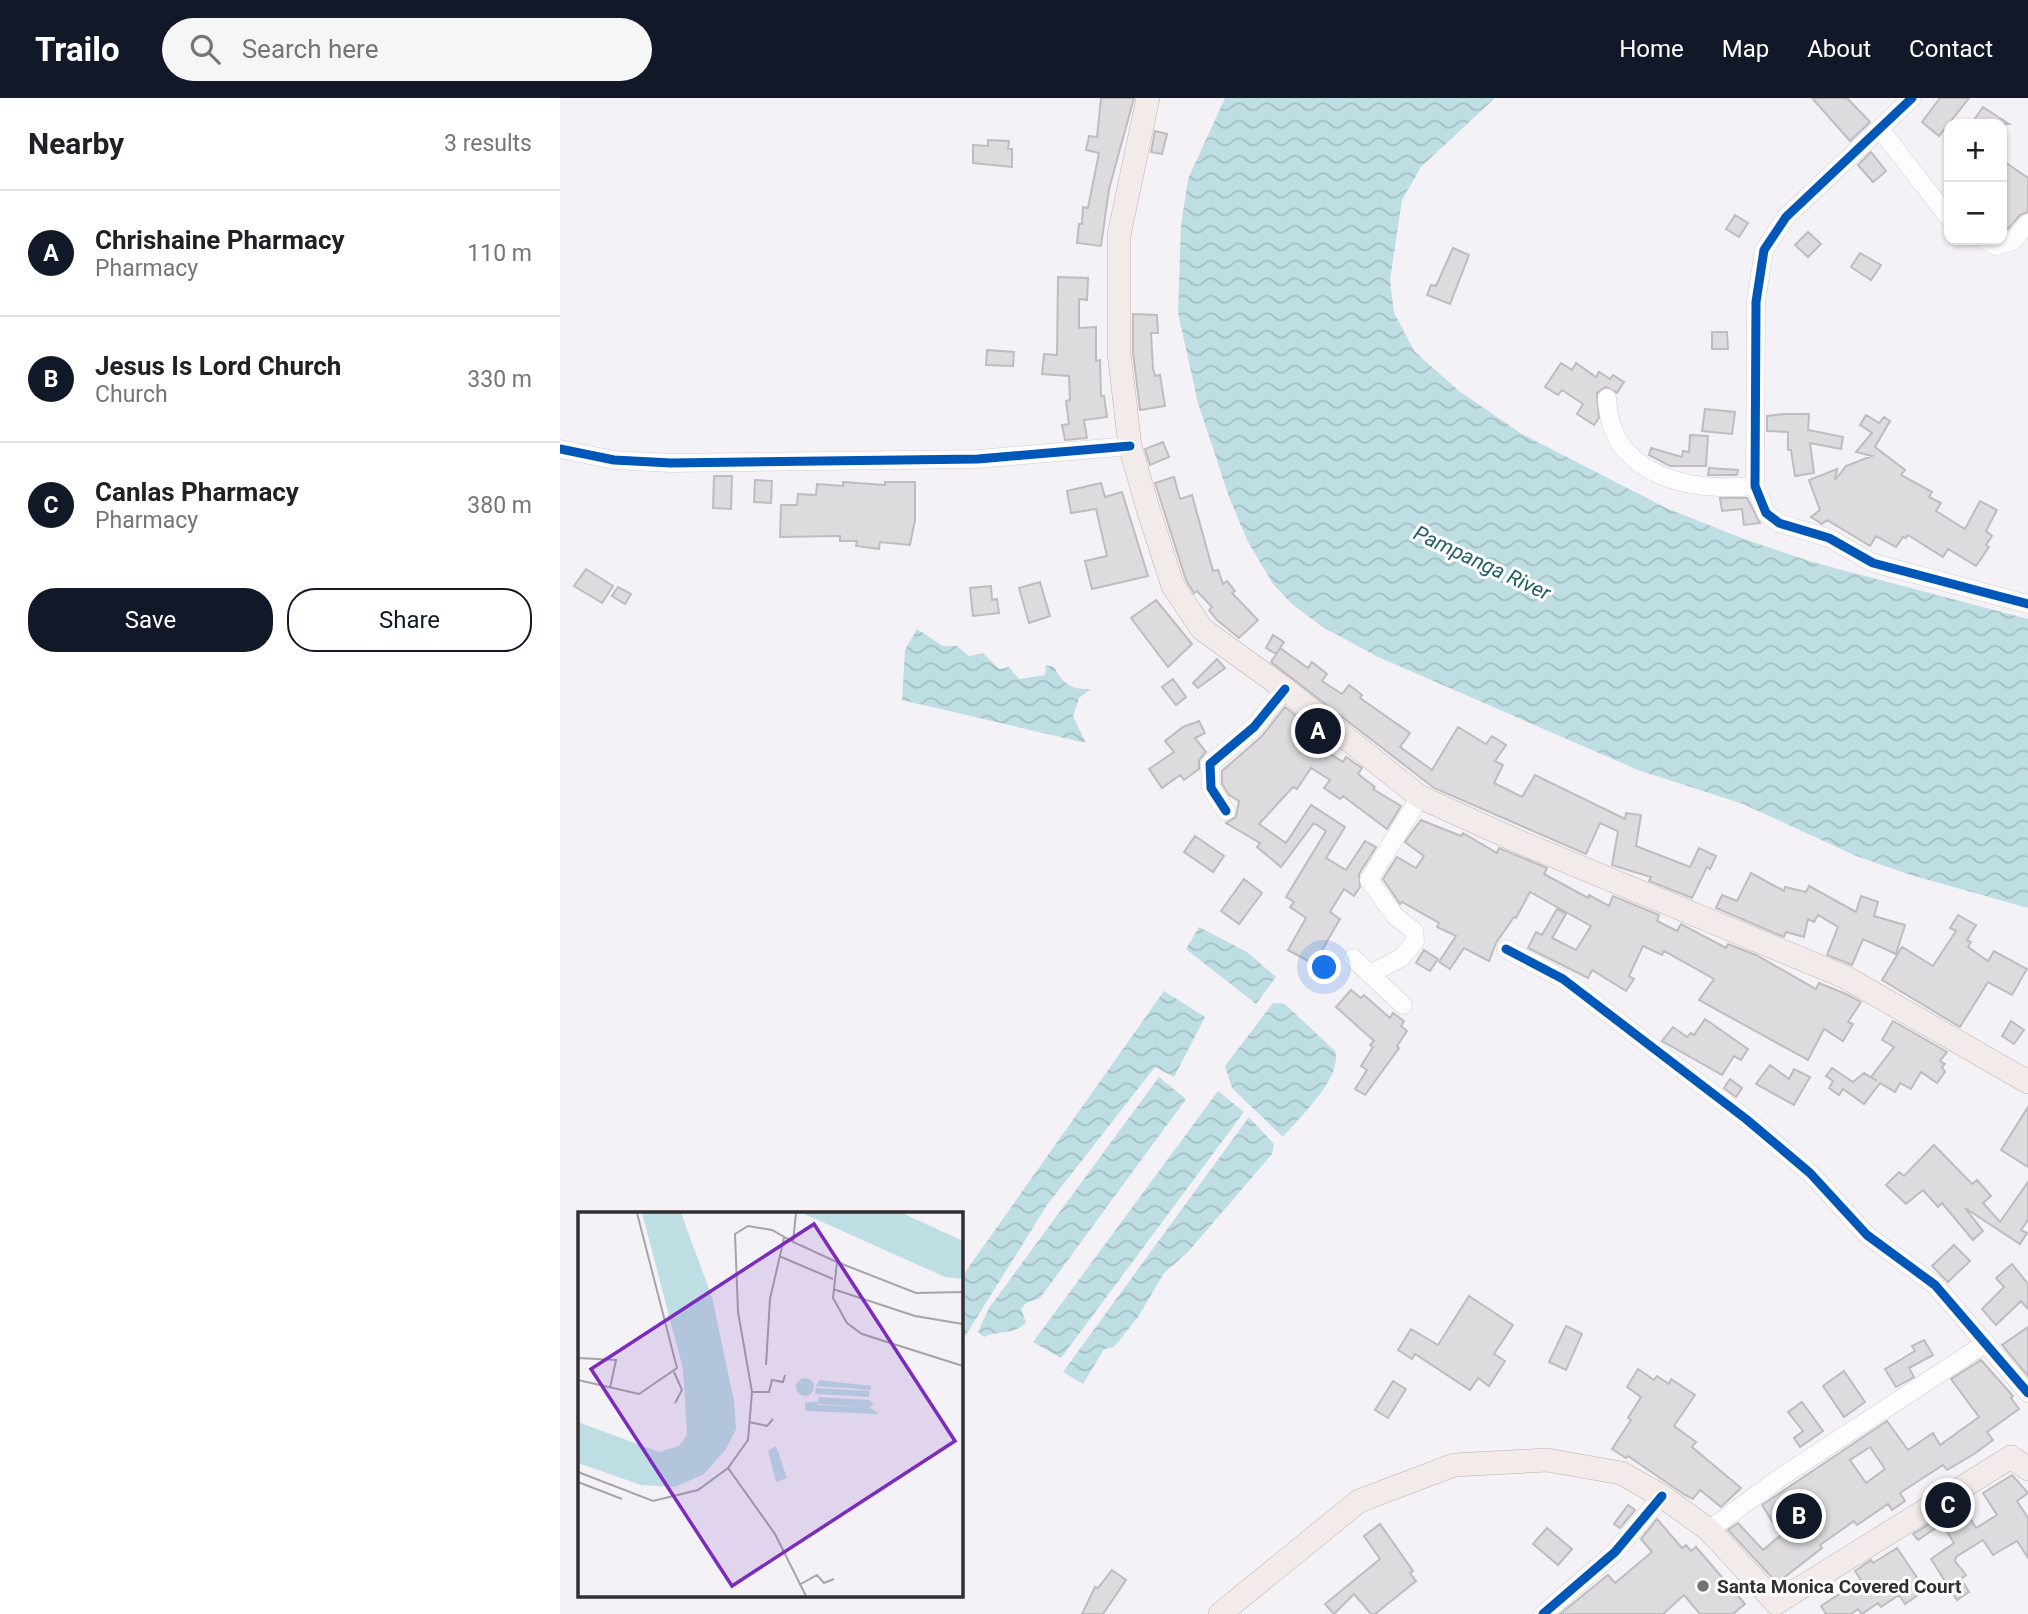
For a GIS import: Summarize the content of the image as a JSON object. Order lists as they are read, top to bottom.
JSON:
{
  "water": ["Pampanga River"],
  "places": ["Santa Monica Covered Court"],
  "page": {
    "header": "Trailo",
    "search": "Search here",
    "nav": [
      "Home",
      "Map",
      "About",
      "Contact"
    ],
    "heading": ["Nearby", "3 results"],
    "map_buttons": ["+", "−"],
    "list": [
      {
        "mark": "A",
        "name": "Chrishaine Pharmacy",
        "note": "Pharmacy",
        "value": "110 m"
      },
      {
        "mark": "B",
        "name": "Jesus Is Lord Church",
        "note": "Church",
        "value": "330 m"
      },
      {
        "mark": "C",
        "name": "Canlas Pharmacy",
        "note": "Pharmacy",
        "value": "380 m"
      }
    ],
    "buttons": ["Save", "Share"],
    "pins": ["A", "C", "B"]
  }
}
